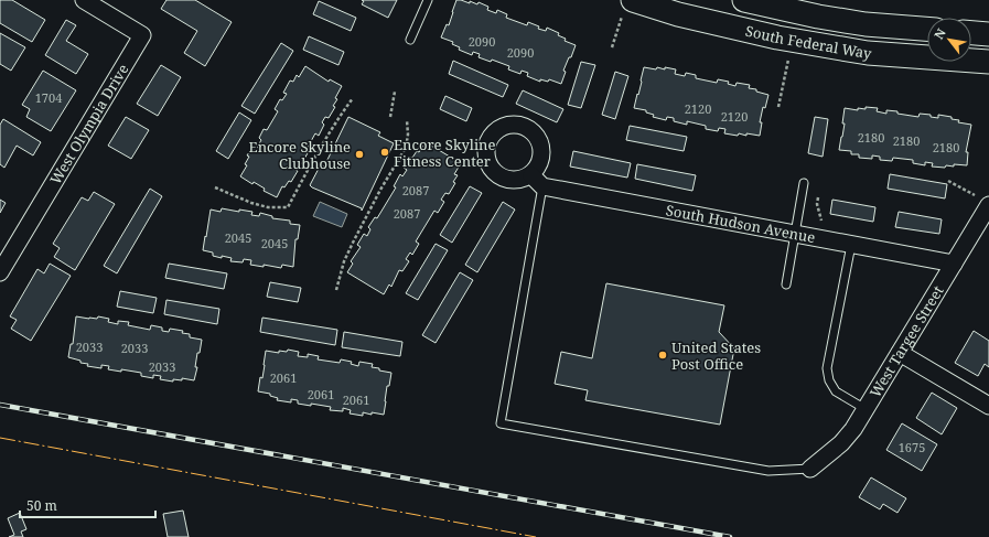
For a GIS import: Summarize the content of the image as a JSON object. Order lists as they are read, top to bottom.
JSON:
{
  "streets": {
    "main road": ["South Federal Way"],
    "street": ["West Olympia Drive", "South Hudson Avenue", "West Targee Street"]
  },
  "crossings": [
    ["South Hudson Avenue", "West Targee Street"]
  ],
  "places": ["Encore Skyline Fitness Center", "Encore Skyline Clubhouse", "United States Post Office"],
  "house_numbers": [
    "2090",
    "2090",
    "1704",
    "2120",
    "2120",
    "2180",
    "2180",
    "2180",
    "2087",
    "2087",
    "2045",
    "2045",
    "2033",
    "2033",
    "2033",
    "2061",
    "2061",
    "2061",
    "1675"
  ],
  "scale_bar": "50 m",
  "north": "top left"
}
